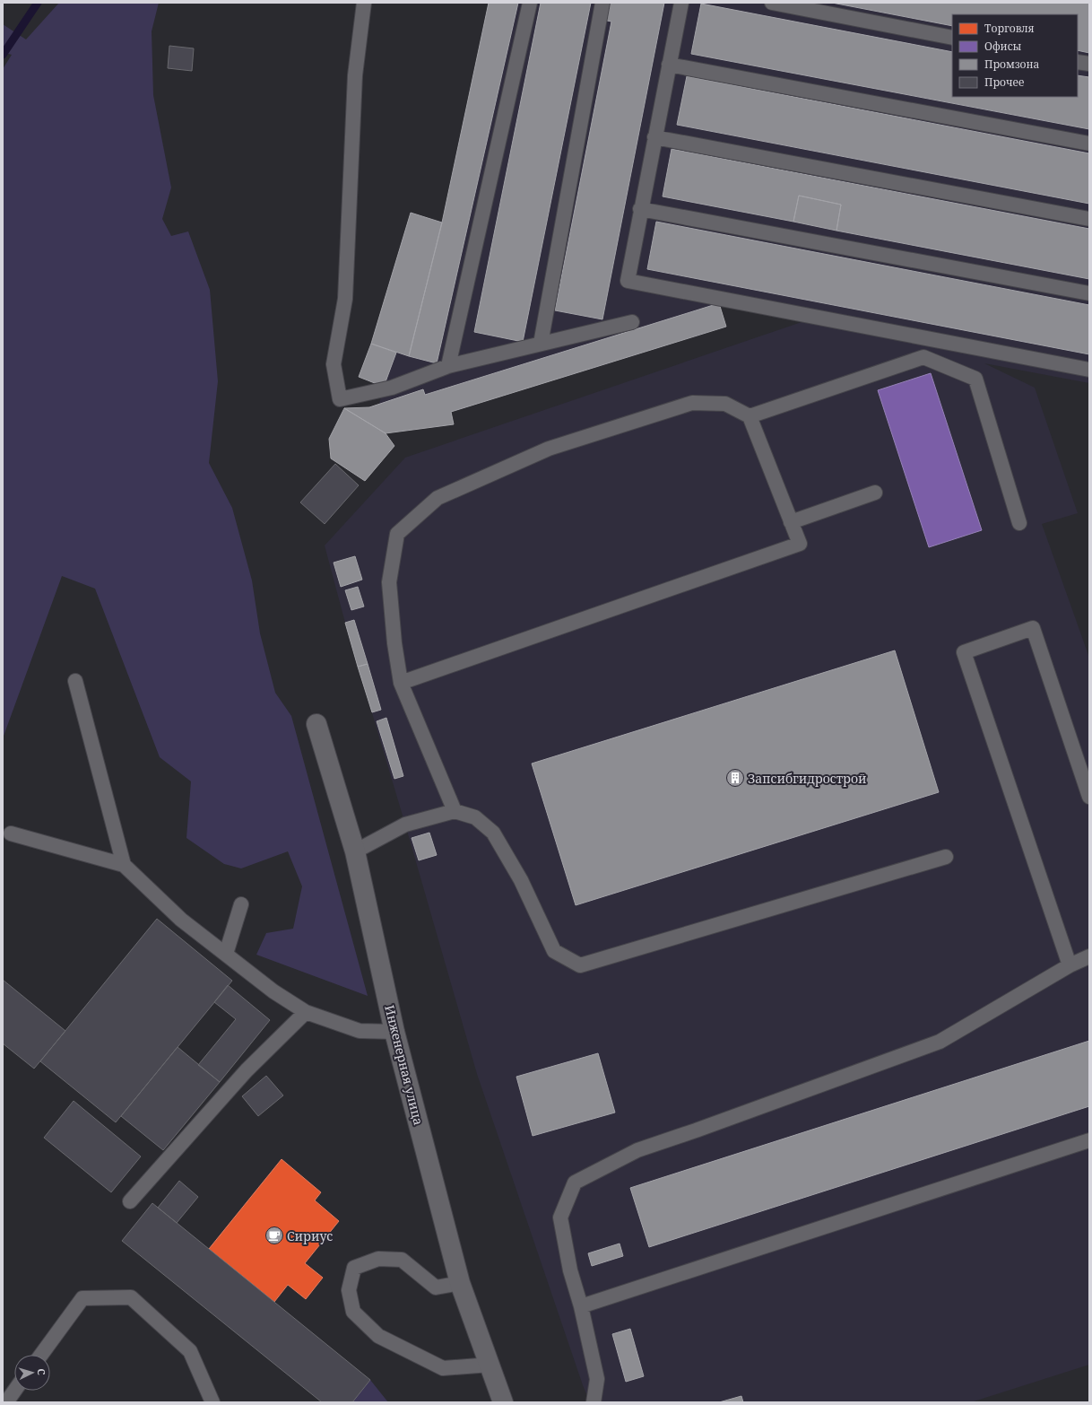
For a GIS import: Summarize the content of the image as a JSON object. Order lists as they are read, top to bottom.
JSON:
{
  "streets": {
    "street": ["Инженерная улица"]
  },
  "places": {
    "building": ["Запсибгидрострой"],
    "cafe": ["Сириус"]
  },
  "legend": [
    "Торговля",
    "Офисы",
    "Промзона",
    "Прочее"
  ],
  "north": "right"
}
